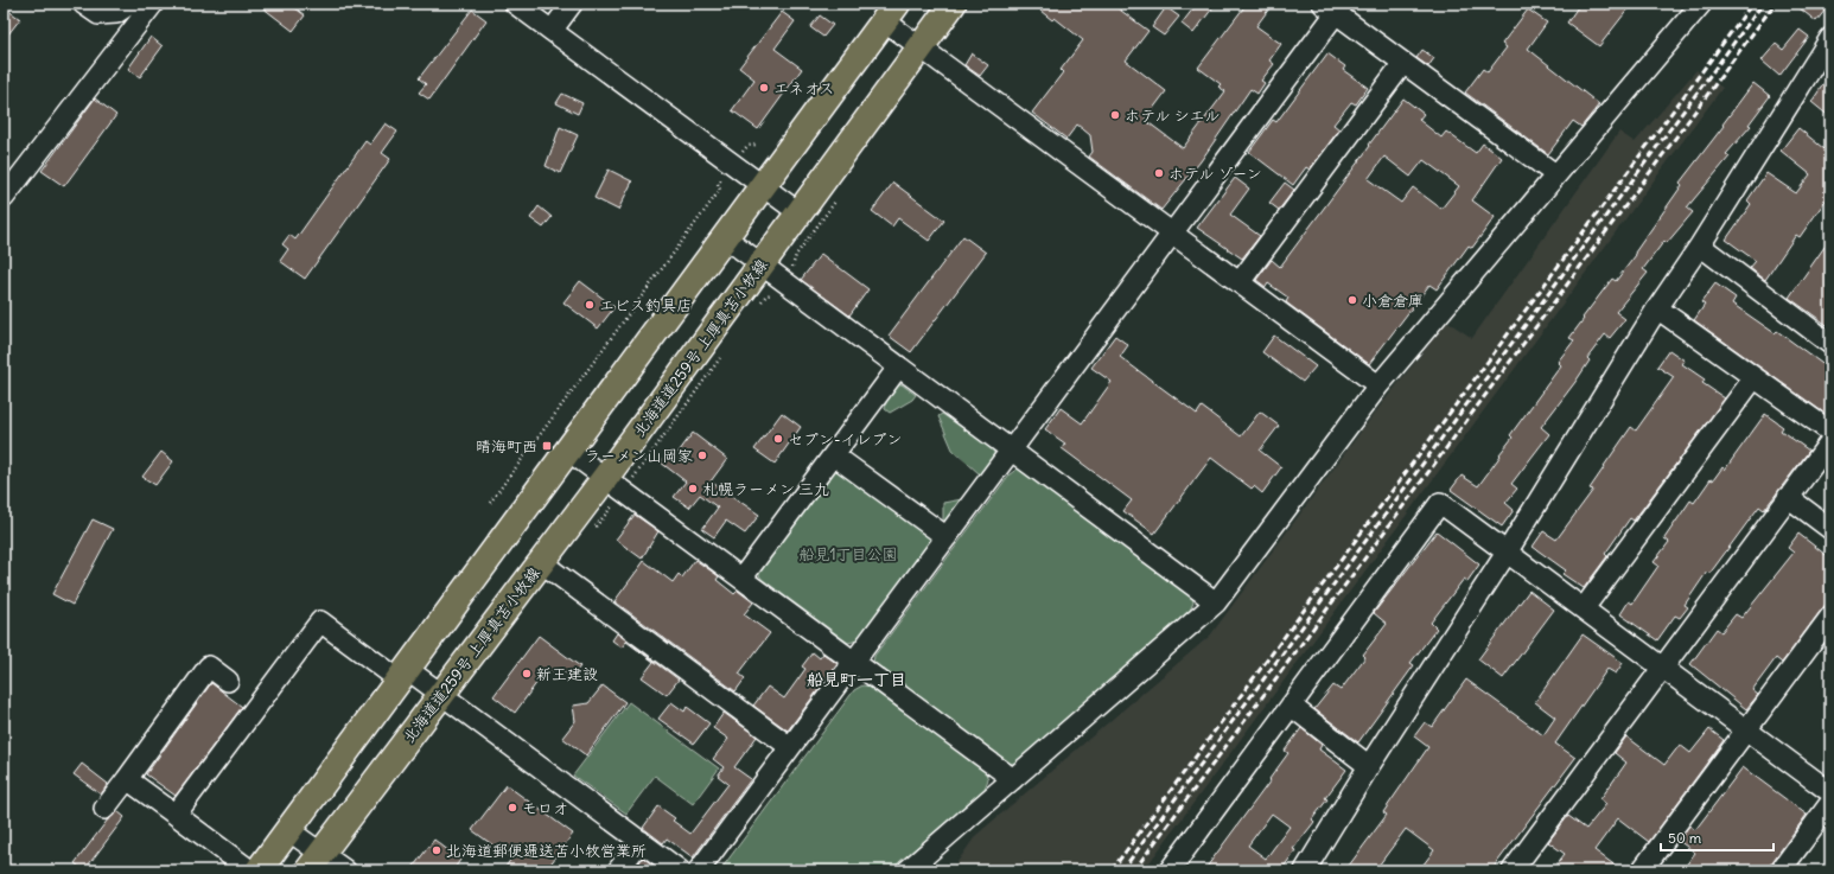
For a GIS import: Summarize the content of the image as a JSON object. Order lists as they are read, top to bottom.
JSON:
{
  "streets": {
    "main road": ["北海道道259号 上厚真苫小牧線"]
  },
  "districts": ["船見町一丁目"],
  "parks": ["船見1丁目公園"],
  "places": {
    "other": [
      "エネオス",
      "ホテル シエル",
      "ホテル ゾーン",
      "小倉倉庫",
      "エビス釣具店",
      "セブン-イレブン",
      "ラーメン山岡家",
      "札幌ラーメン 三九",
      "新王建設",
      "モロオ",
      "北海道郵便逓送苫小牧営業所"
    ],
    "transit": ["晴海町西"]
  },
  "scale_bar": "50 m"
}
